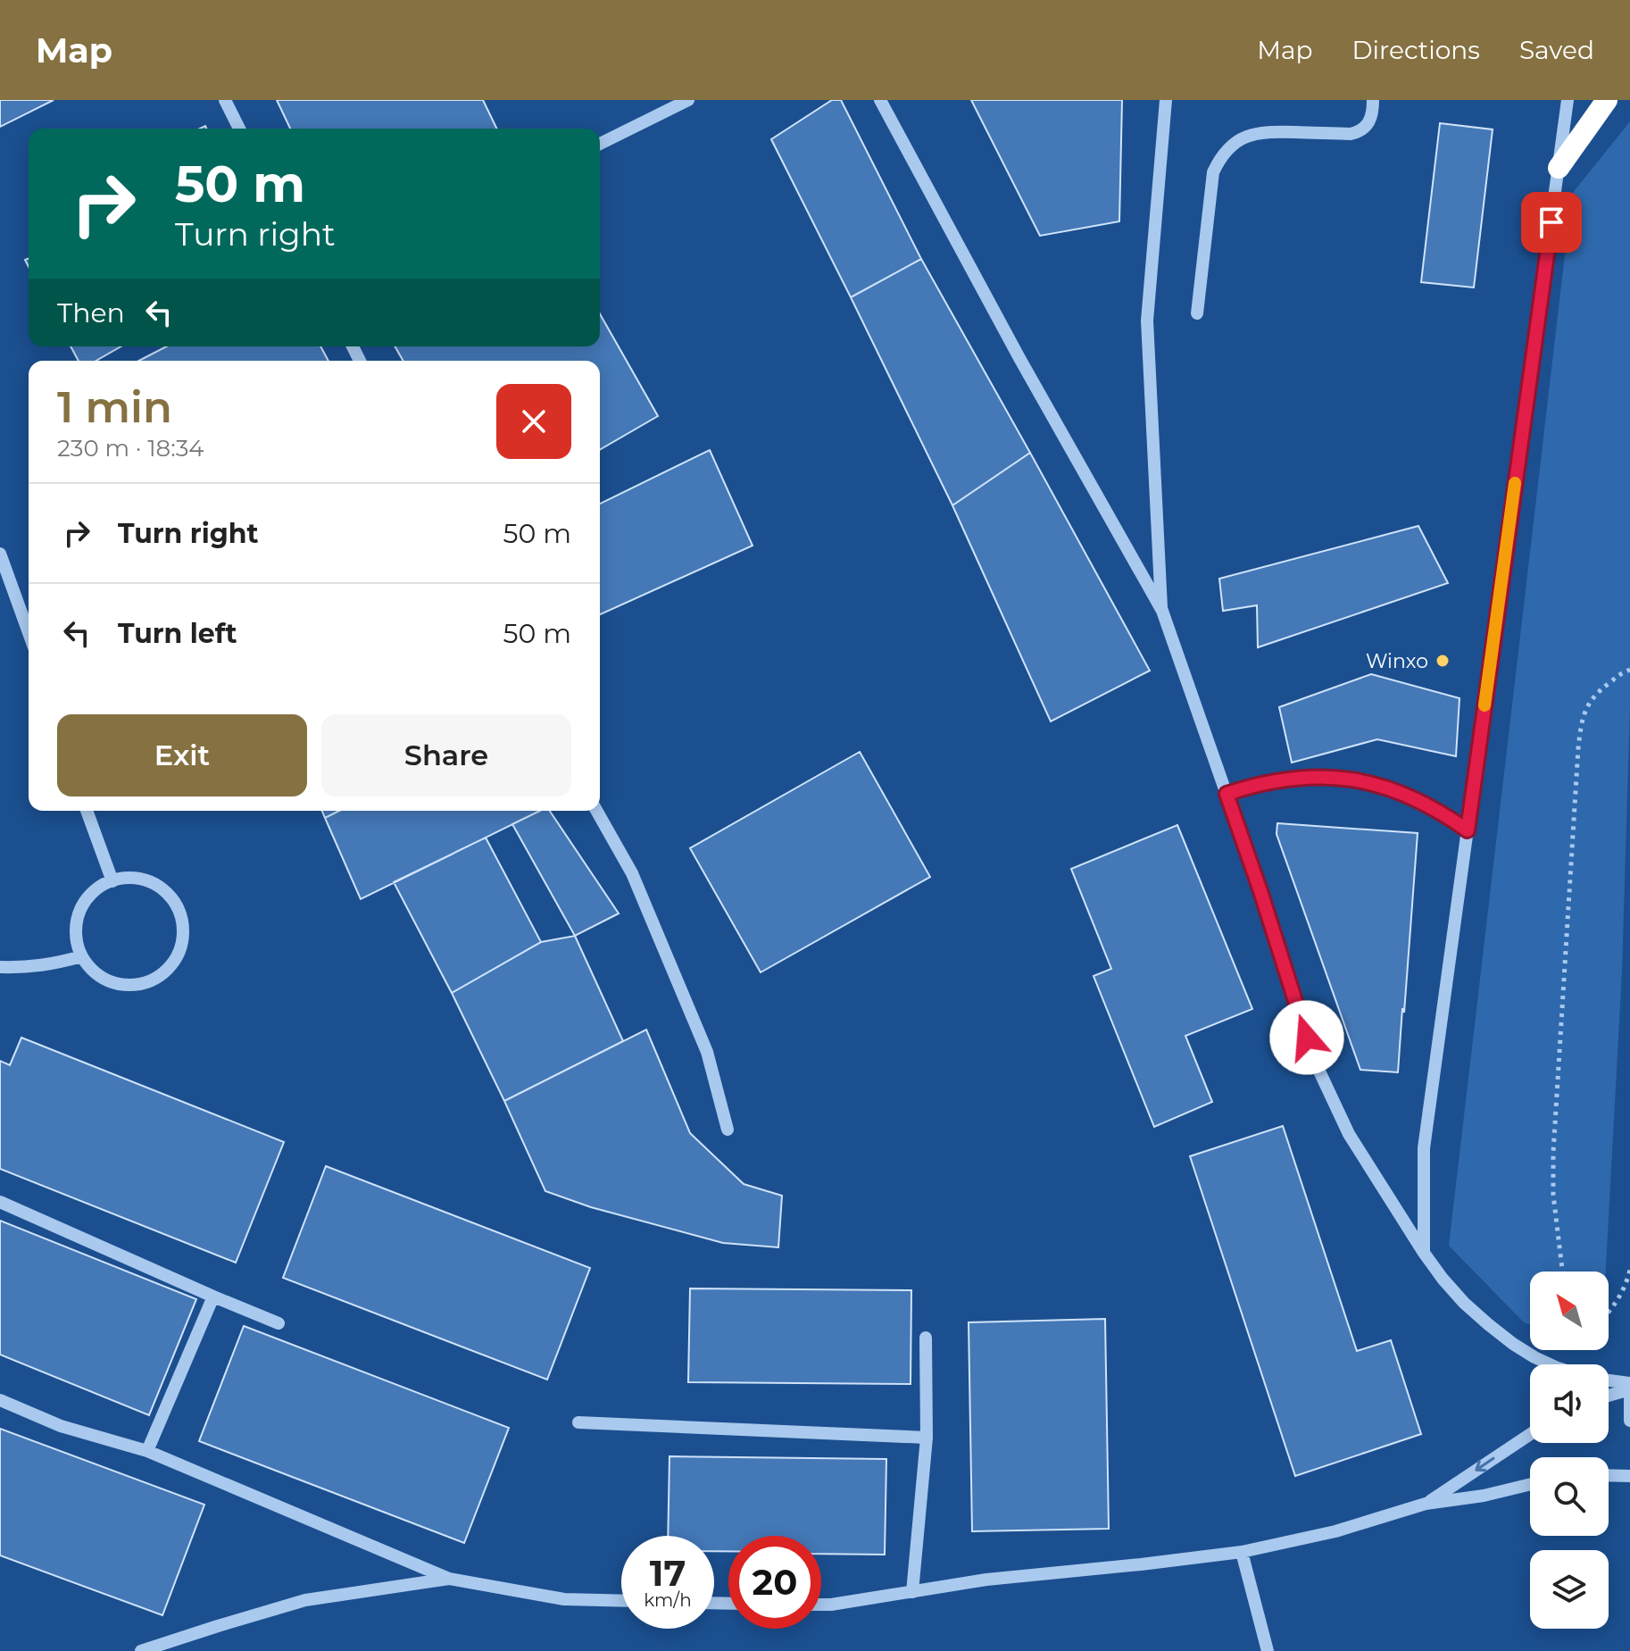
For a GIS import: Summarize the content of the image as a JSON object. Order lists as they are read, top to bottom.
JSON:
{
  "places": ["Winxo"],
  "north": "top left",
  "page": {
    "header": "Map",
    "nav": ["Map", "Directions", "Saved"],
    "turn": ["50 m", "Turn right"],
    "then": "Then",
    "heading": ["1 min", "230 m · 18:34"],
    "list": [
      {
        "name": "Turn right",
        "value": "50 m"
      },
      {
        "name": "Turn left",
        "value": "50 m"
      }
    ],
    "buttons": ["Exit", "Share"],
    "speed": "17 km/h",
    "limit": "20"
  }
}
